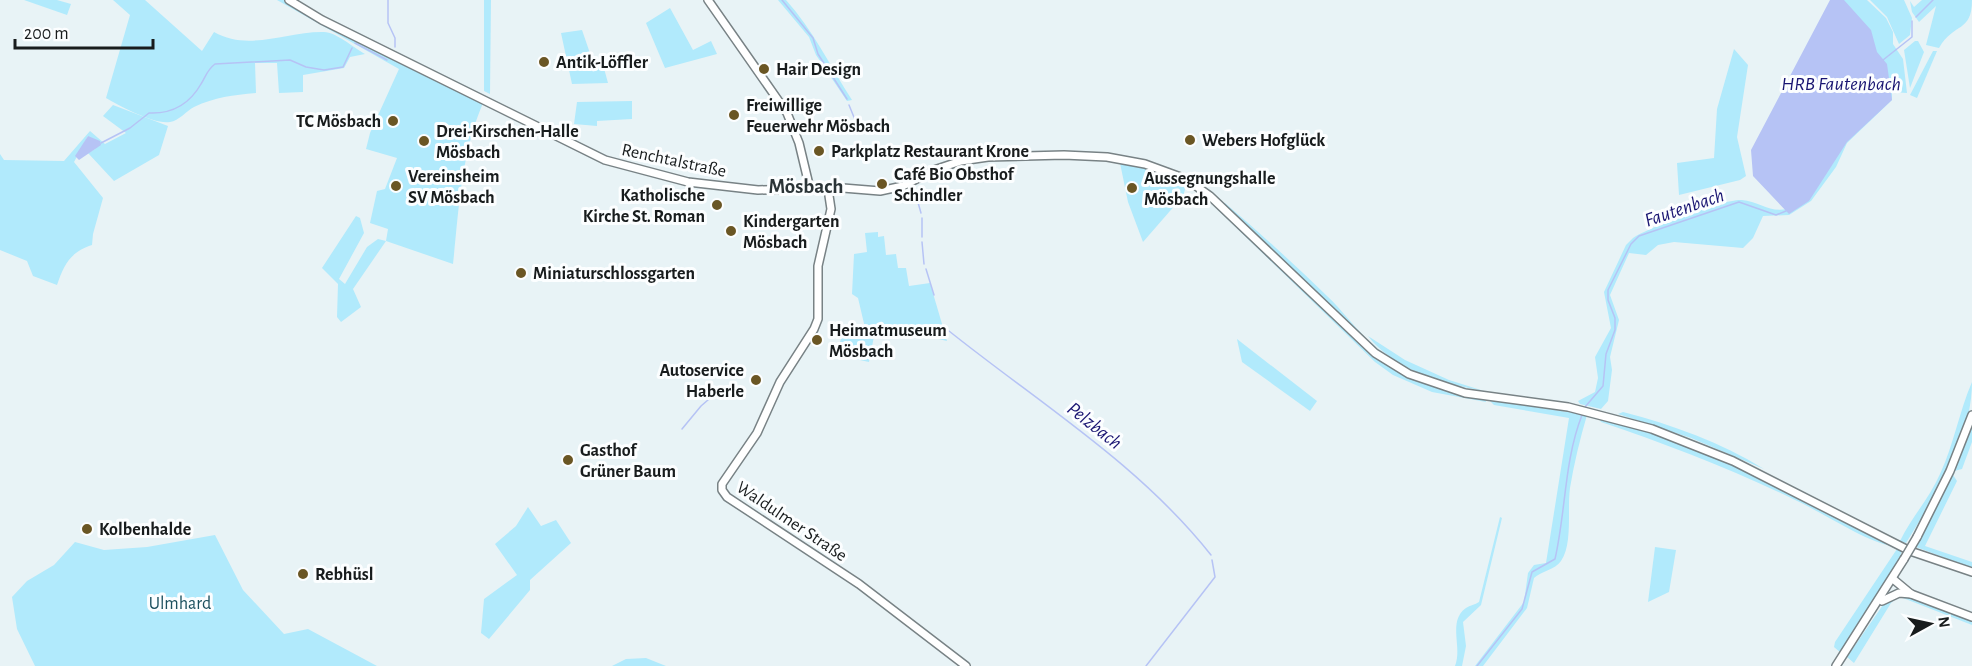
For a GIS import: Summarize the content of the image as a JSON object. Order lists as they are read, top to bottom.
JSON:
{
  "streets": {
    "main road": ["Renchtalstraße", "Waldulmer Straße"]
  },
  "crossings": [
    ["Renchtalstraße", "Waldulmer Straße"]
  ],
  "districts": ["Mösbach"],
  "water": ["HRB Fautenbach", "Fautenbach", "Pelzbach"],
  "parks": ["Ulmhard"],
  "places": [
    "Antik-Löffler",
    "Hair Design",
    "Freiwillige Feuerwehr Mösbach",
    "TC Mösbach",
    "Webers Hofglück",
    "Drei-Kirschen-Halle Mösbach",
    "Parkplatz Restaurant Krone",
    "Café Bio Obsthof Schindler",
    "Vereinsheim SV Mösbach",
    "Aussegnungshalle Mösbach",
    "Katholische Kirche St. Roman",
    "Kindergarten Mösbach",
    "Miniaturschlossgarten",
    "Heimatmuseum Mösbach",
    "Autoservice Haberle",
    "Gasthof Grüner Baum",
    "Kolbenhalde",
    "Rebhüsl"
  ],
  "scale_bar": "200 m",
  "north": "right"
}
